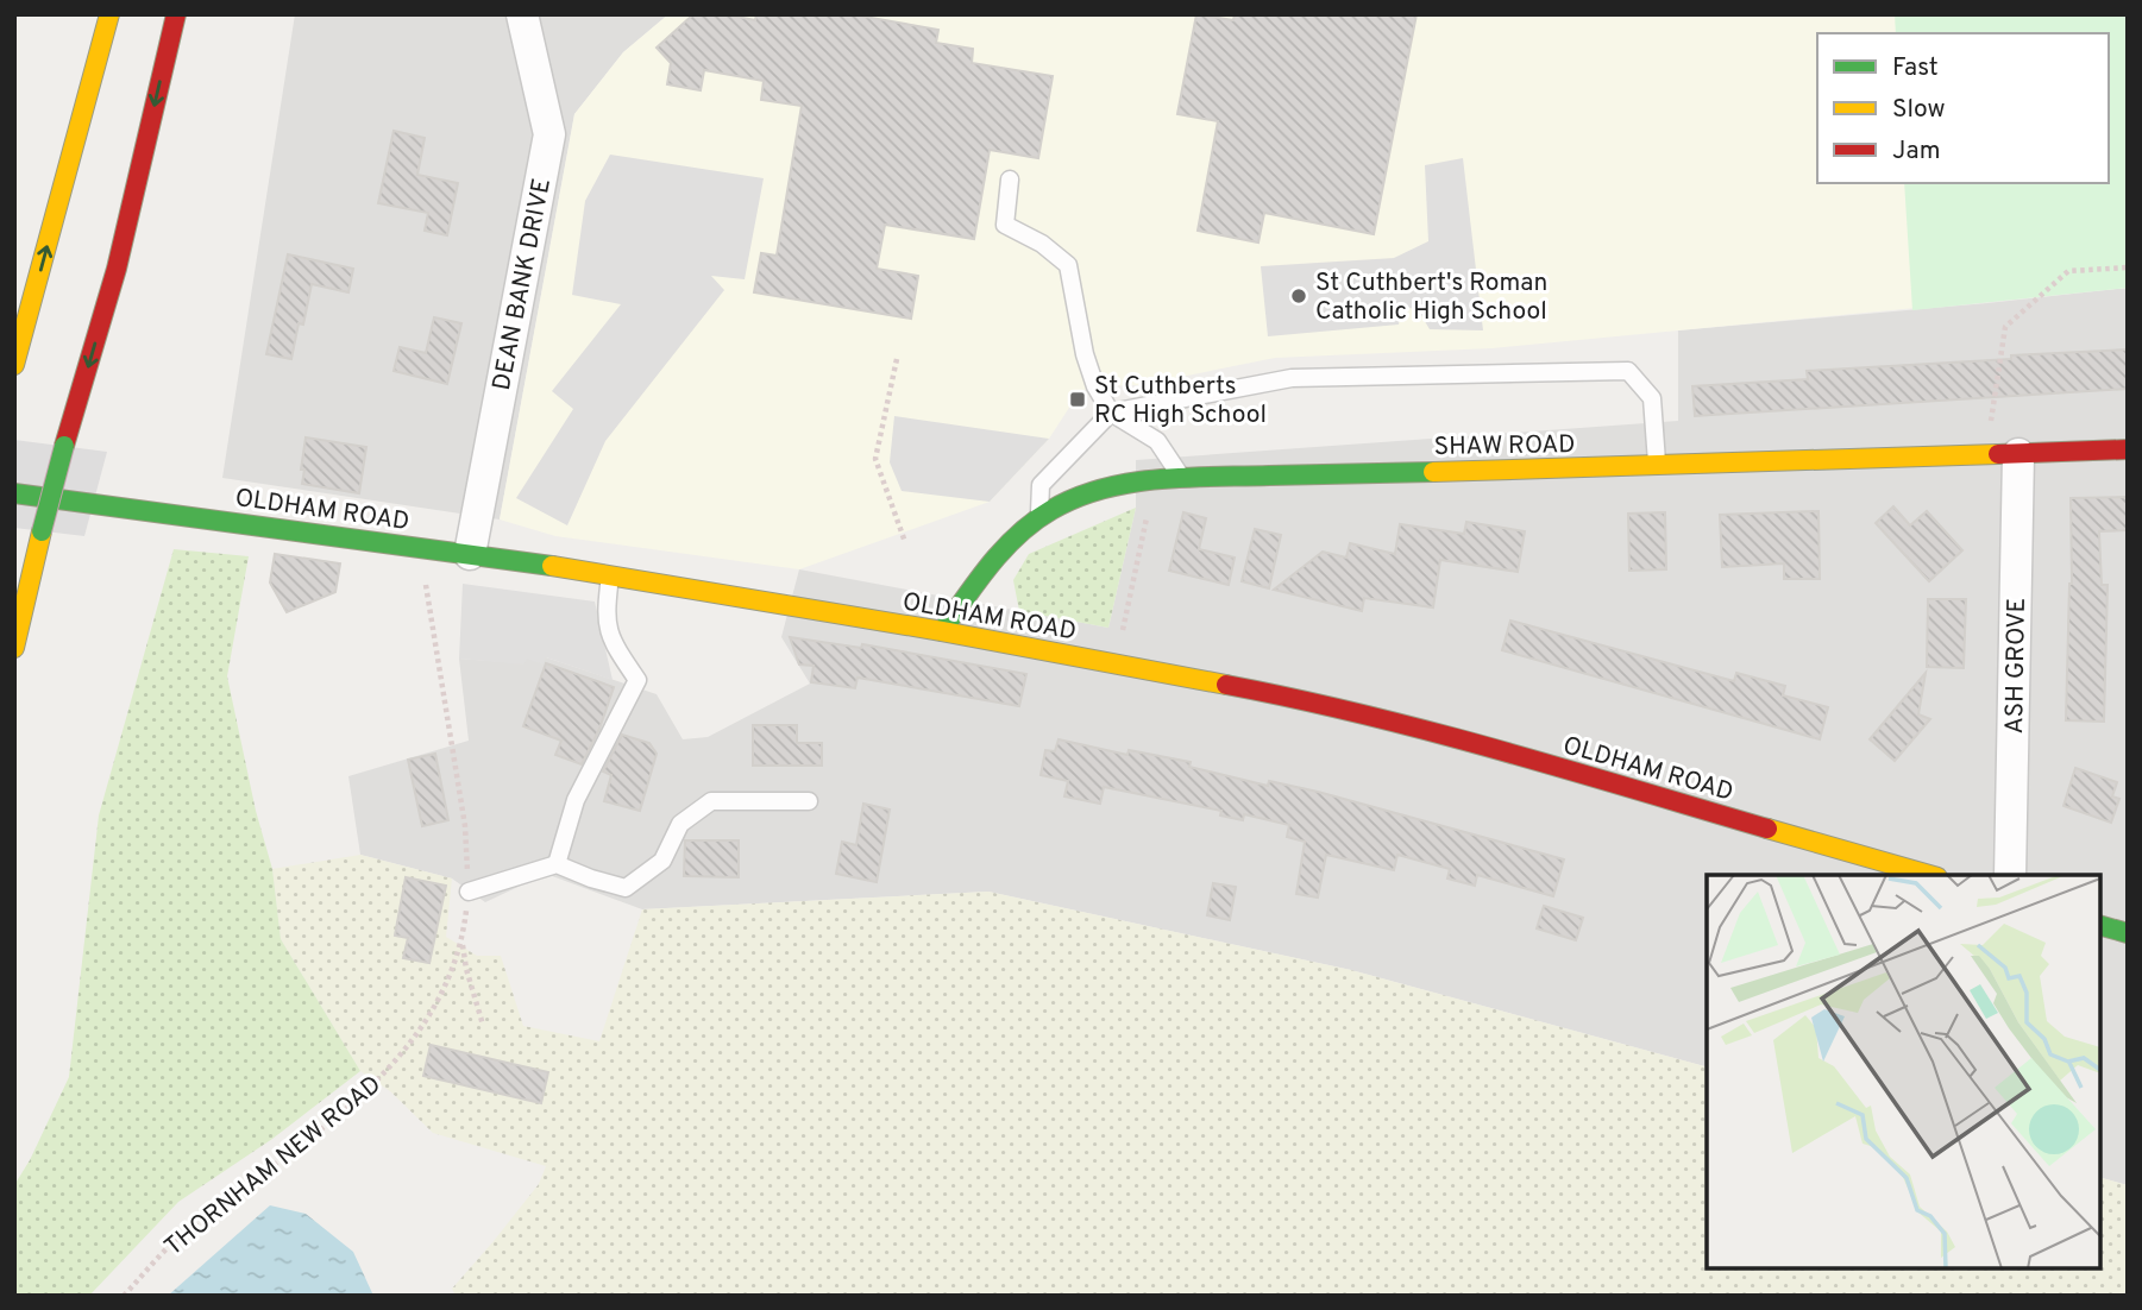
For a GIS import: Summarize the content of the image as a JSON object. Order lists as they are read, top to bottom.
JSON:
{
  "streets": {
    "main road": ["SHAW ROAD", "OLDHAM ROAD"],
    "street": ["DEAN BANK DRIVE", "ASH GROVE"],
    "path": ["THORNHAM NEW ROAD"]
  },
  "crossings": [
    ["DEAN BANK DRIVE", "OLDHAM ROAD"],
    ["SHAW ROAD", "OLDHAM ROAD"],
    ["SHAW ROAD", "ASH GROVE"],
    ["OLDHAM ROAD", "THORNHAM NEW ROAD"]
  ],
  "places": {
    "other": ["St Cuthbert's Roman Catholic High School"],
    "transit": ["St Cuthberts RC High School"]
  },
  "legend": ["Fast", "Slow", "Jam"]
}
